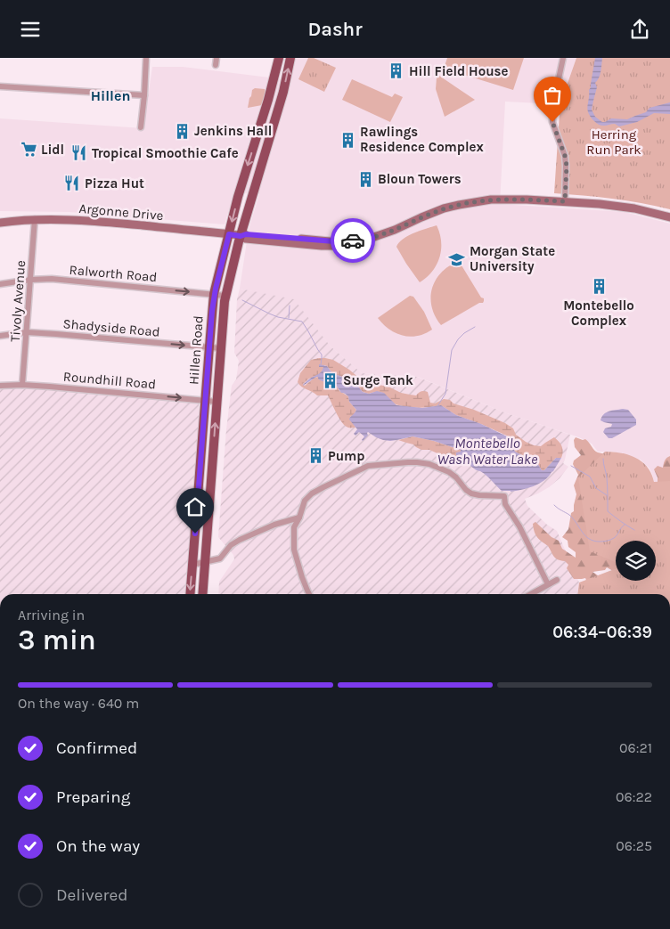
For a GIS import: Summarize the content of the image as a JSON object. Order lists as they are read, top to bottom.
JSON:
{
  "streets": {
    "main road": ["Argonne Drive", "Hillen Road"],
    "street": [
      "Ralworth Road",
      "Tivoly Avenue",
      "Shadyside Road",
      "Roundhill Road"
    ]
  },
  "crossings": [
    ["Argonne Drive", "Tivoly Avenue"],
    ["Argonne Drive", "Hillen Road"],
    ["Ralworth Road", "Tivoly Avenue"],
    ["Ralworth Road", "Hillen Road"],
    ["Tivoly Avenue", "Shadyside Road"],
    ["Tivoly Avenue", "Roundhill Road"],
    ["Shadyside Road", "Hillen Road"],
    ["Hillen Road", "Roundhill Road"]
  ],
  "one_way": ["Ralworth Road", "Shadyside Road", "Roundhill Road"],
  "districts": ["Hillen"],
  "water": ["Montebello Wash Water Lake"],
  "parks": ["Herring Run Park"],
  "places": {
    "building": [
      "Hill Field House",
      "Jenkins Hall",
      "Rawlings Residence Complex",
      "Bloun Towers",
      "Montebello Complex",
      "Surge Tank",
      "Pump"
    ],
    "supermarket": ["Lidl"],
    "restaurant": ["Tropical Smoothie Cafe", "Pizza Hut"],
    "school or university": ["Morgan State University"]
  },
  "page": {
    "header": "Dashr",
    "heading": ["3 min", "Arriving in", "06:34–06:39"],
    "bar": "On the way · 640 m",
    "list": [
      ["Confirmed", "06:21"],
      ["Preparing", "06:22"],
      ["On the way", "06:25"],
      "Delivered"
    ]
  }
}
